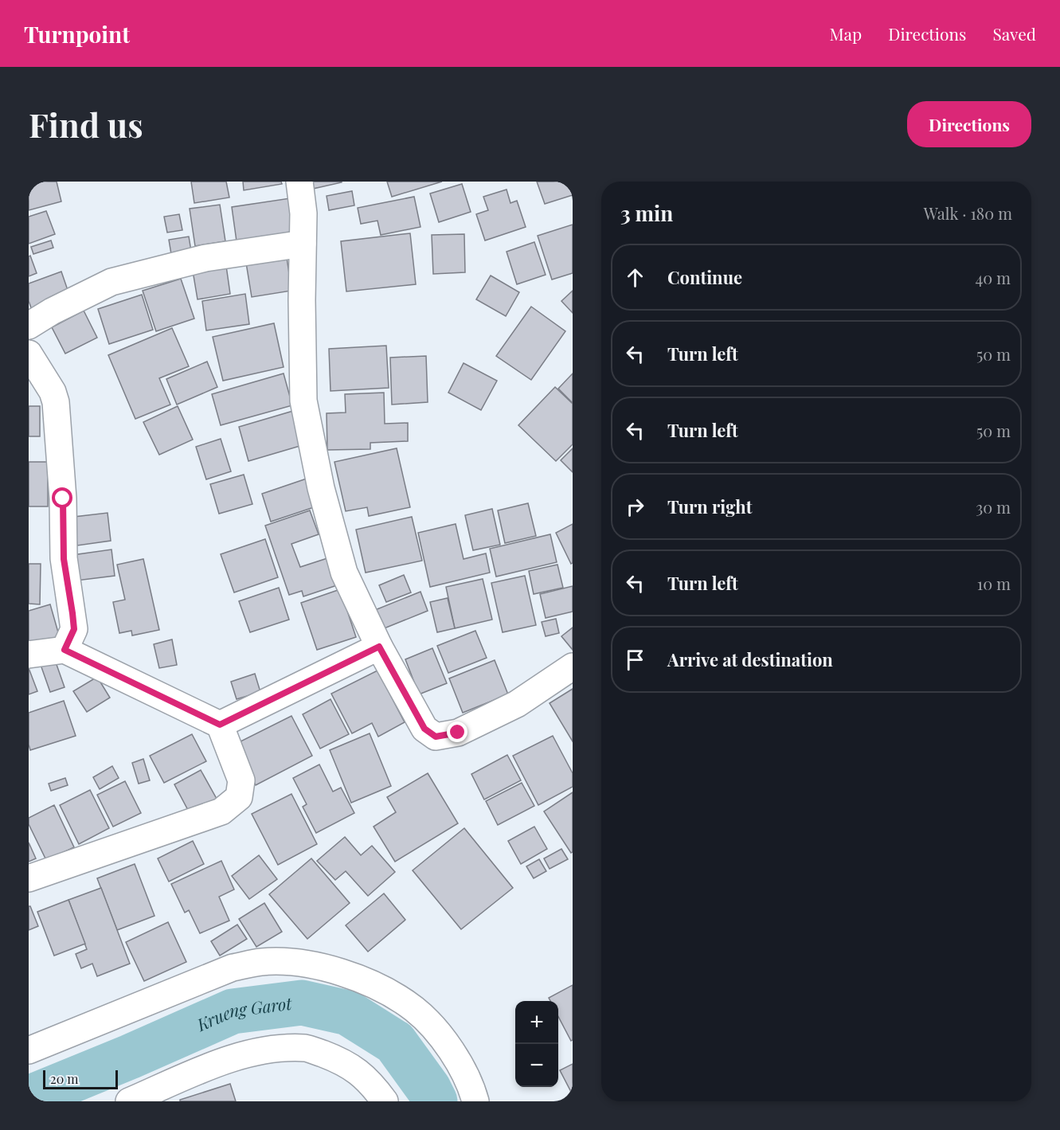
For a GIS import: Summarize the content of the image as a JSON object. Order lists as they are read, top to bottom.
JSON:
{
  "water": ["Krueng Garot"],
  "scale_bar": "20 m",
  "page": {
    "header": "Turnpoint",
    "nav": ["Map", "Directions", "Saved"],
    "buttons": "Directions",
    "title": "Find us",
    "heading": ["3 min", "Walk · 180 m"],
    "list": [
      ["Continue", "40 m"],
      ["Turn left", "50 m"],
      ["Turn left", "50 m"],
      ["Turn right", "30 m"],
      ["Turn left", "10 m"],
      "Arrive at destination"
    ],
    "map_buttons": ["+", "−"],
    "scale": "20 m"
  }
}
